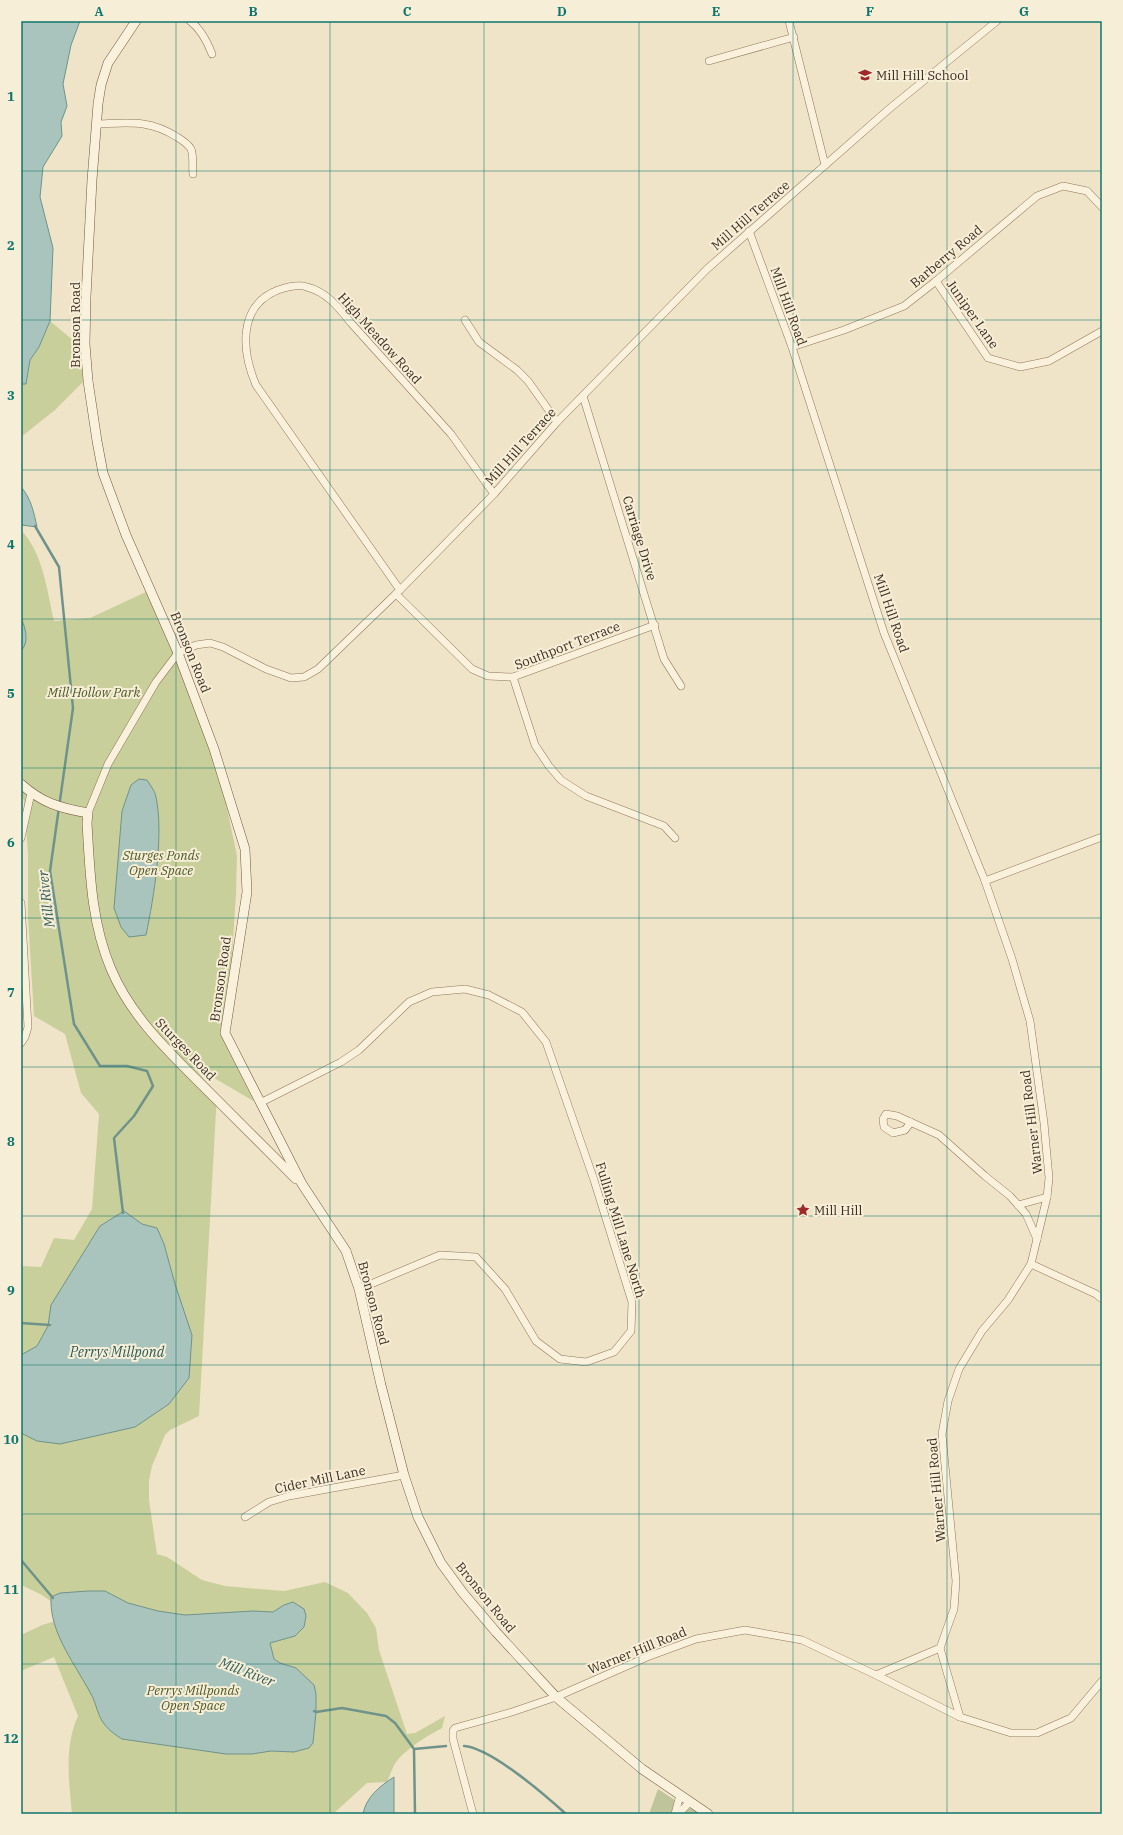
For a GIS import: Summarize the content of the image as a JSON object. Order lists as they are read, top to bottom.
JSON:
{
  "streets": {
    "main road": ["Bronson Road", "Sturges Road"],
    "street": [
      "Mill Hill Terrace",
      "Barberry Road",
      "Mill Hill Road",
      "Juniper Lane",
      "High Meadow Road",
      "Carriage Drive",
      "Southport Terrace",
      "Warner Hill Road",
      "Fulling Mill Lane North",
      "Cider Mill Lane"
    ]
  },
  "crossings": [
    ["Mill Hill Terrace", "Mill Hill Road"],
    ["Mill Hill Terrace", "Bronson Road"],
    ["Mill Hill Terrace", "High Meadow Road"],
    ["Mill Hill Terrace", "Carriage Drive"],
    ["Mill Hill Terrace", "Sturges Road"],
    ["Barberry Road", "Mill Hill Road"],
    ["Barberry Road", "Juniper Lane"],
    ["Mill Hill Road", "Warner Hill Road"],
    ["Bronson Road", "Sturges Road"],
    ["Bronson Road", "Warner Hill Road"],
    ["Bronson Road", "Fulling Mill Lane North"],
    ["Bronson Road", "Cider Mill Lane"],
    ["High Meadow Road", "Southport Terrace"],
    ["Carriage Drive", "Southport Terrace"]
  ],
  "water": ["Mill River", "Perrys Millpond"],
  "parks": ["Mill Hollow Park", "Sturges Ponds Open Space", "Perrys Millponds Open Space"],
  "places": {
    "school or university": ["Mill Hill School"],
    "place": ["Mill Hill"]
  },
  "grid": {
    "columns": [
      "A",
      "B",
      "C",
      "D",
      "E",
      "F",
      "G"
    ],
    "rows": [
      "1",
      "2",
      "3",
      "4",
      "5",
      "6",
      "7",
      "8",
      "9",
      "10",
      "11",
      "12"
    ]
  }
}
